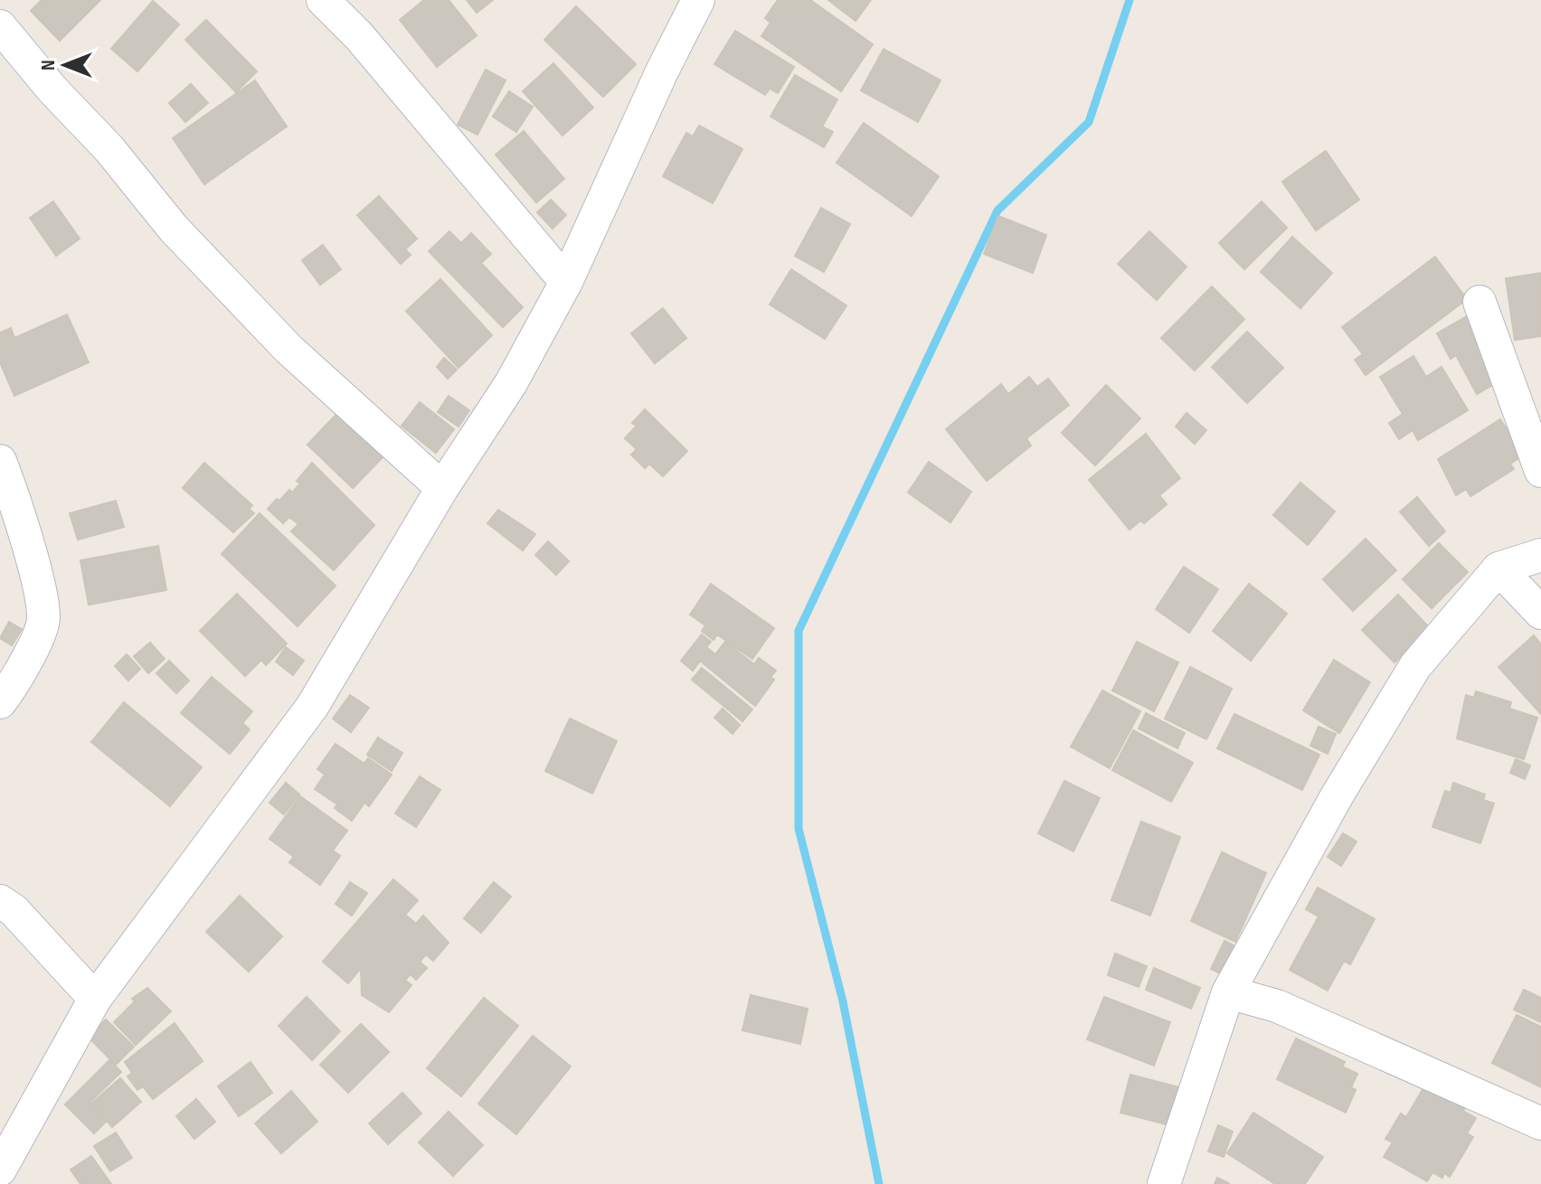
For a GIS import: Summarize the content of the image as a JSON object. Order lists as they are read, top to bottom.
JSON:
{
  "north": "left"
}
